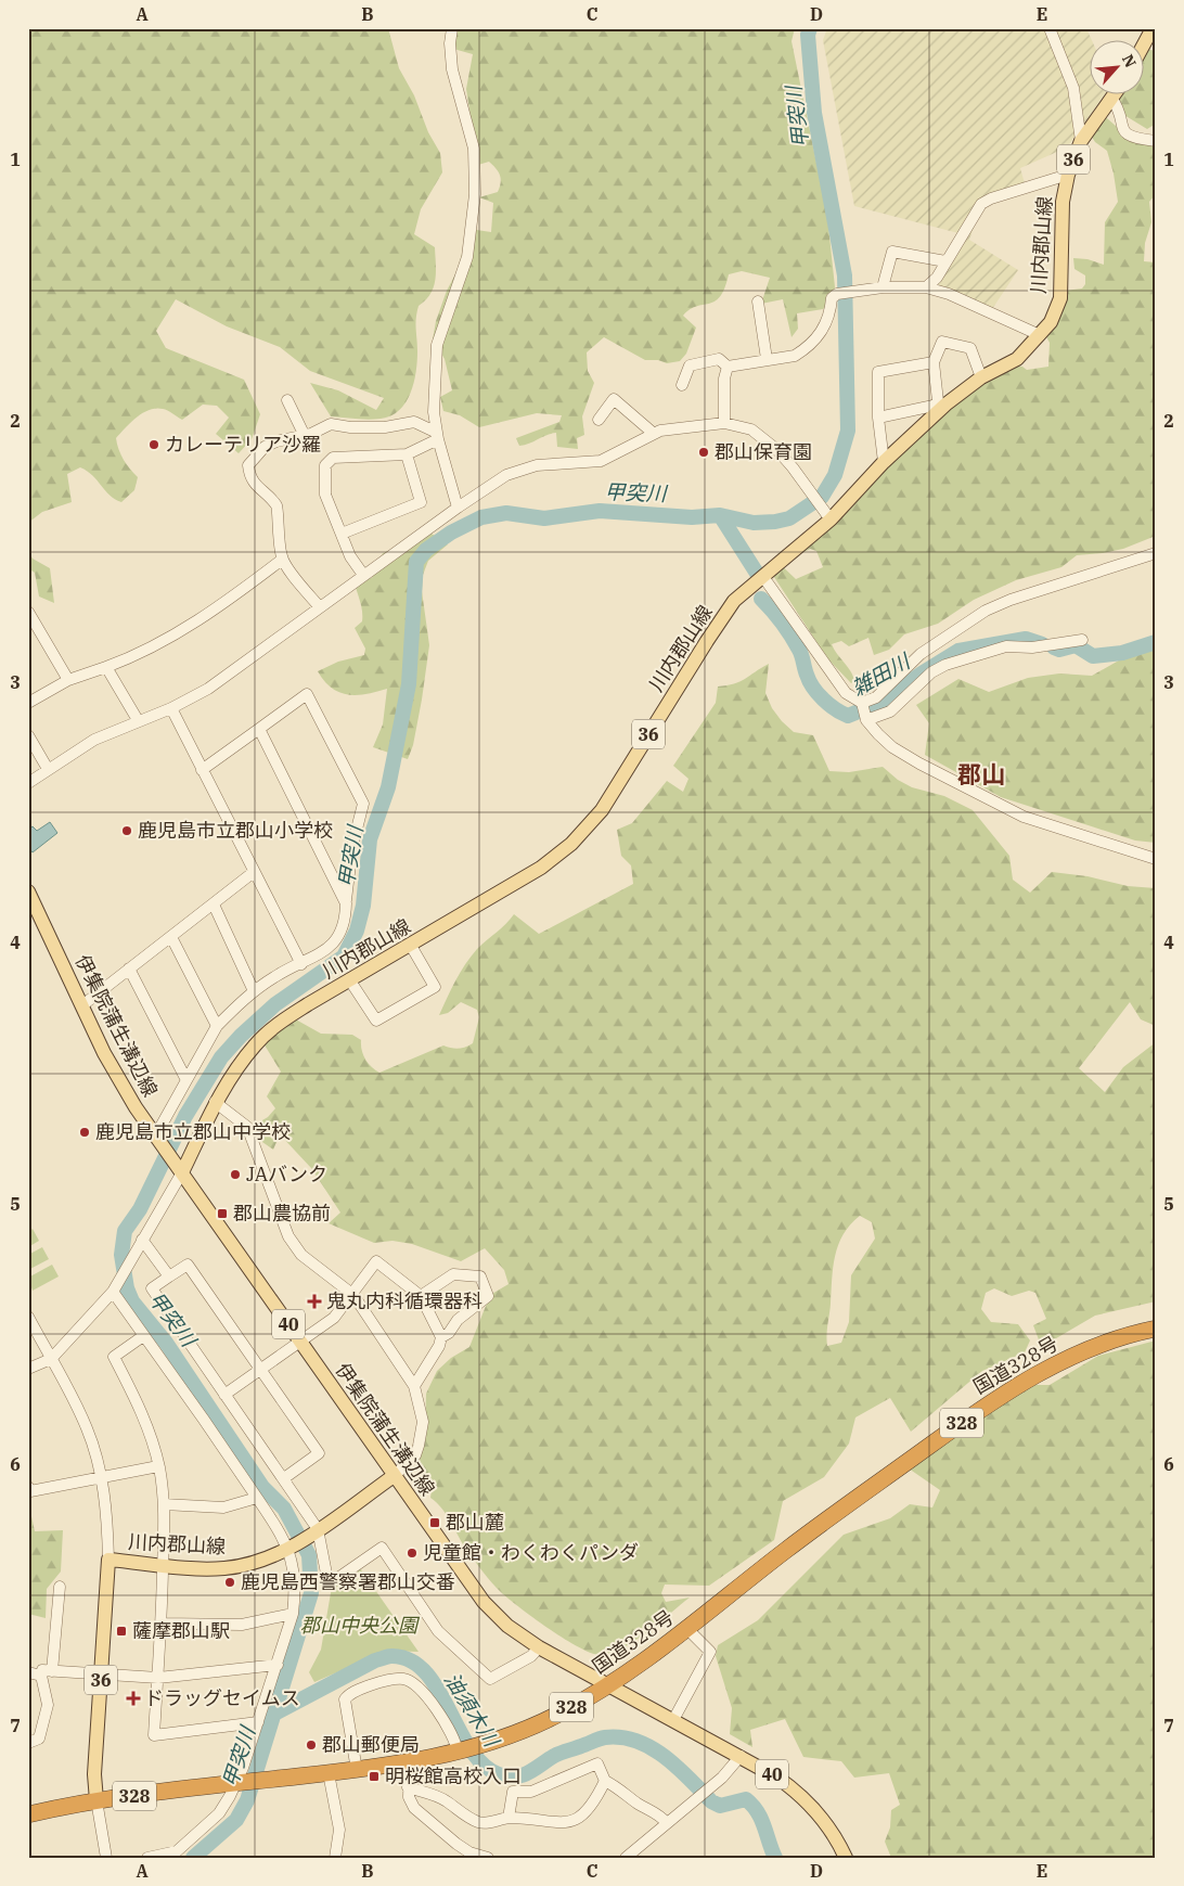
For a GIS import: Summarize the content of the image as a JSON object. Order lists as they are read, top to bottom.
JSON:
{
  "streets": {
    "highway": ["国道328号", "328"],
    "main road": [
      "36",
      "川内郡山線",
      "伊集院蒲生溝辺線",
      "40"
    ]
  },
  "crossings": [
    ["川内郡山線", "伊集院蒲生溝辺線"],
    ["川内郡山線", "国道328号"],
    ["伊集院蒲生溝辺線", "国道328号"]
  ],
  "districts": ["郡山"],
  "water": ["甲突川", "雑田川", "油須木川"],
  "parks": ["郡山中央公園"],
  "places": {
    "other": [
      "カレーテリア沙羅",
      "郡山保育園",
      "鹿児島市立郡山小学校",
      "鹿児島市立郡山中学校",
      "JAバンク",
      "児童館・わくわくパンダ",
      "鹿児島西警察署郡山交番",
      "郡山郵便局"
    ],
    "transit": [
      "郡山農協前",
      "郡山麓",
      "薩摩郡山駅",
      "明桜館高校入口"
    ],
    "health": ["鬼丸内科循環器科", "ドラッグセイムス"]
  },
  "north": "top right",
  "grid": {
    "columns": [
      "A",
      "B",
      "C",
      "D",
      "E"
    ],
    "rows": [
      "1",
      "2",
      "3",
      "4",
      "5",
      "6",
      "7"
    ]
  }
}
